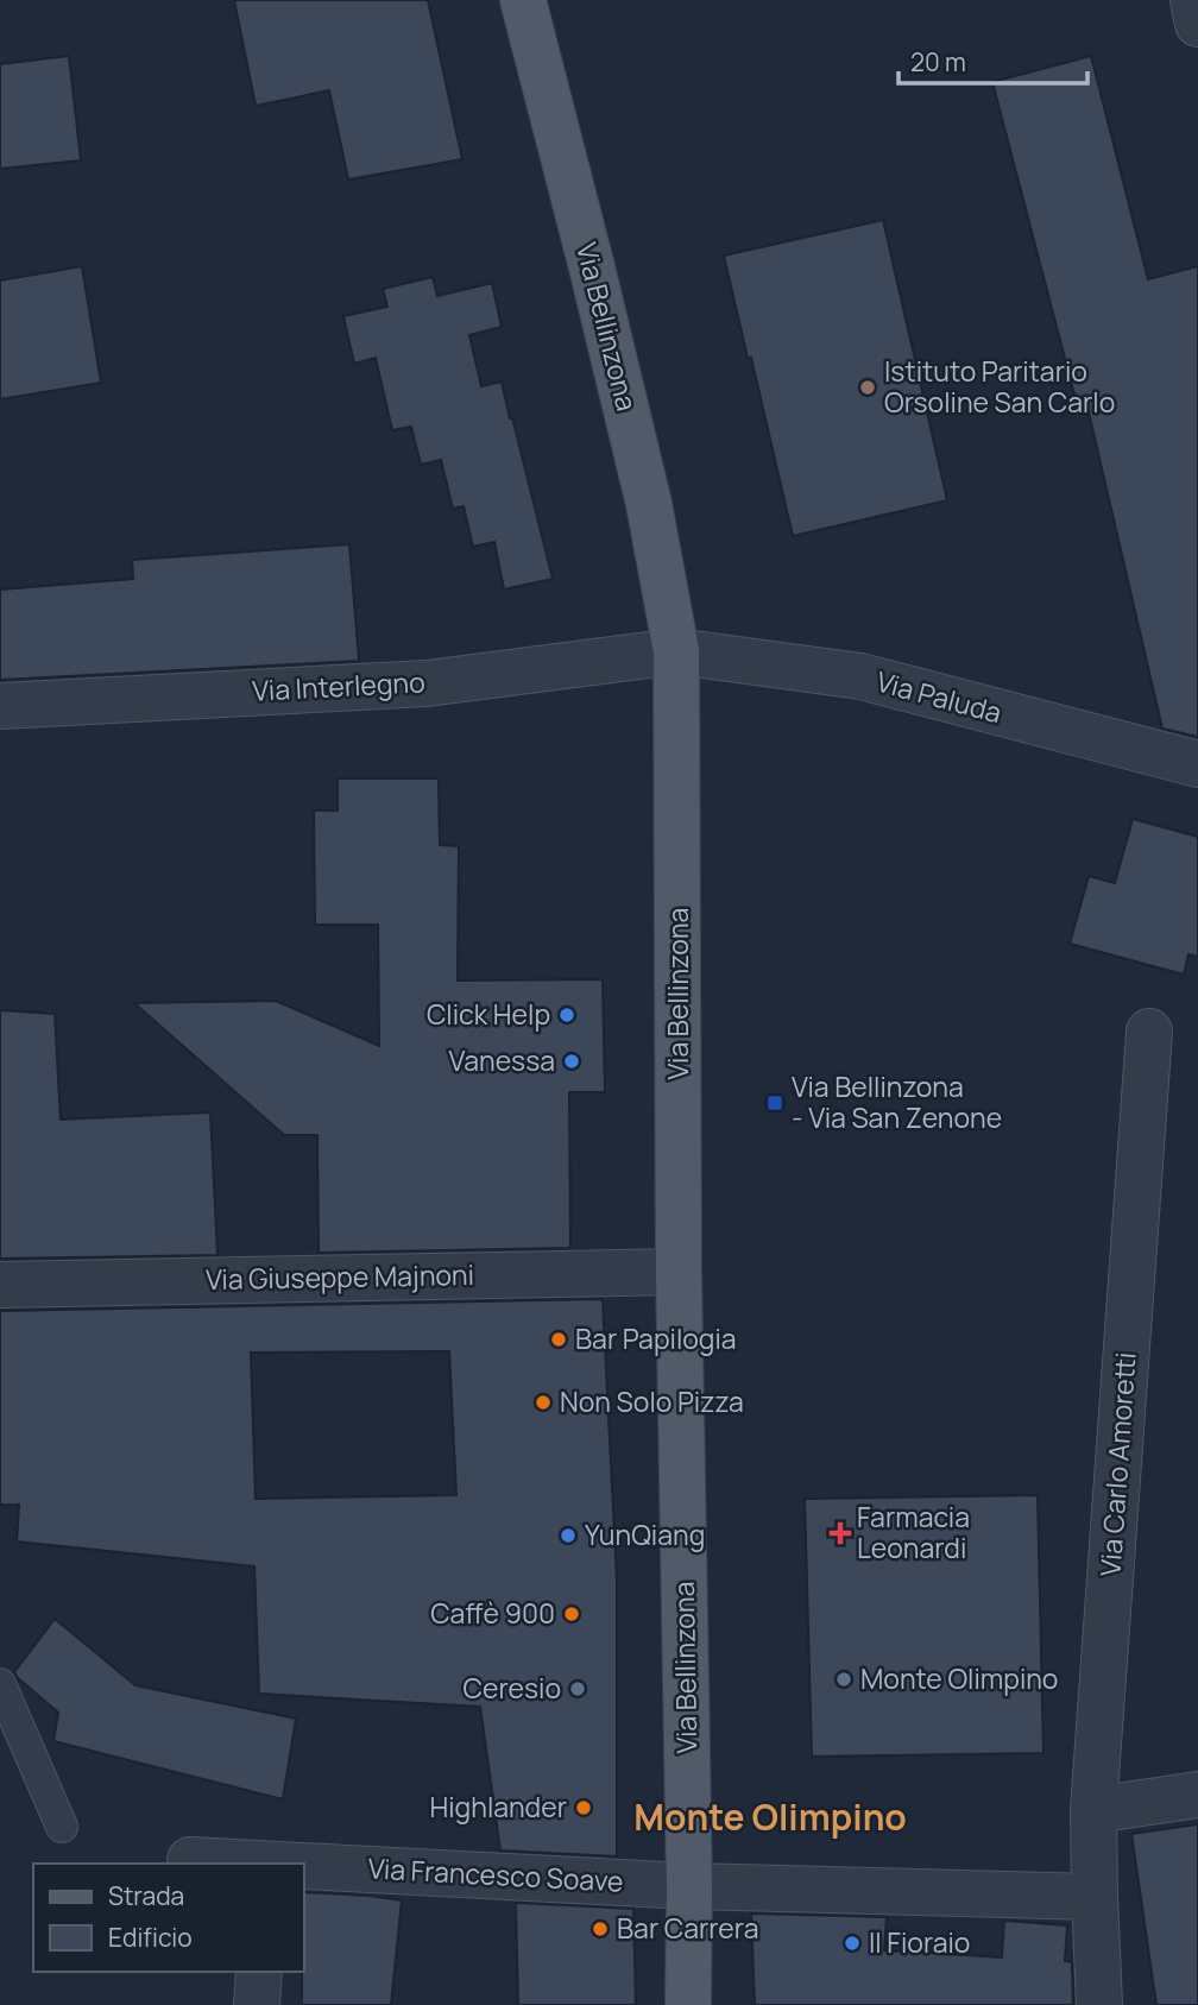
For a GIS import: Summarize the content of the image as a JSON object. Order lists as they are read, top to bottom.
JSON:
{
  "streets": {
    "main road": ["Via Bellinzona"],
    "street": [
      "Via Interlegno",
      "Via Paluda",
      "Via Giuseppe Majnoni",
      "Via Carlo Amoretti",
      "Via Francesco Soave"
    ]
  },
  "crossings": [
    ["Via Bellinzona", "Via Interlegno"],
    ["Via Bellinzona", "Via Paluda"],
    ["Via Bellinzona", "Via Giuseppe Majnoni"],
    ["Via Bellinzona", "Via Francesco Soave"],
    ["Via Interlegno", "Via Paluda"]
  ],
  "districts": ["Monte Olimpino"],
  "places": {
    "other": [
      "Istituto Paritario Orsoline San Carlo",
      "Click Help",
      "Vanessa",
      "Bar Papilogia",
      "Non Solo Pizza",
      "YunQiang",
      "Caffè 900",
      "Monte Olimpino",
      "Ceresio",
      "Highlander",
      "Bar Carrera",
      "Il Fioraio"
    ],
    "transit": ["Via Bellinzona - Via San Zenone"],
    "health": ["Farmacia Leonardi"]
  },
  "legend": ["Strada", "Edificio"],
  "scale_bar": "20 m"
}
